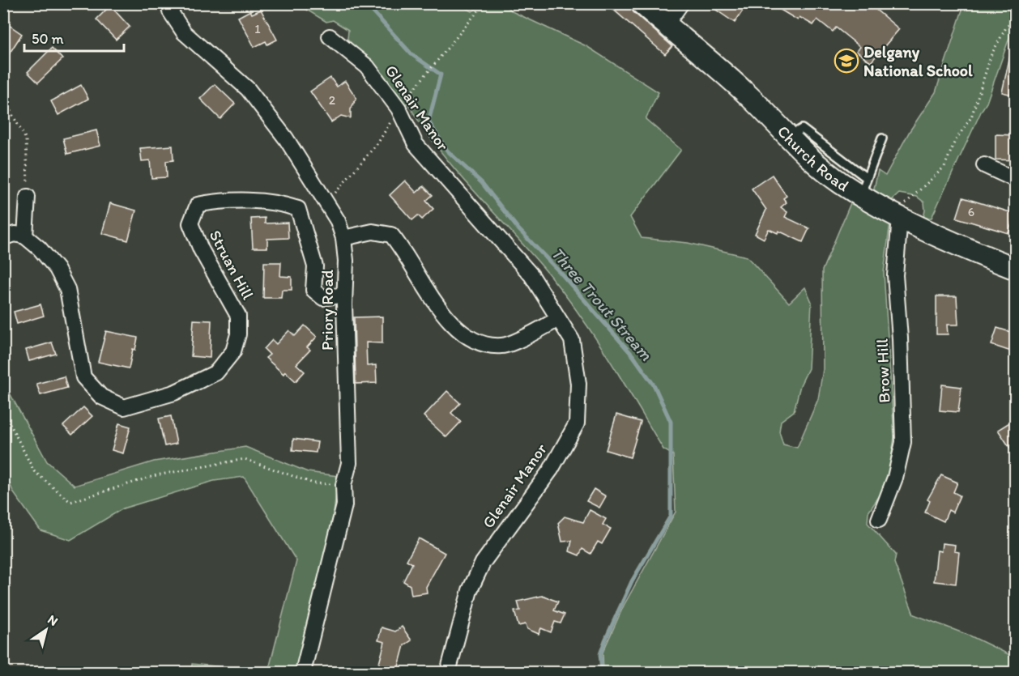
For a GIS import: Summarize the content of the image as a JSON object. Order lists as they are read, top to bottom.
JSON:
{
  "streets": {
    "main road": ["Church Road"],
    "street": [
      "Glenair Manor",
      "Struan Hill",
      "Priory Road",
      "Brow Hill"
    ]
  },
  "crossings": [
    ["Church Road", "Brow Hill"],
    ["Struan Hill", "Priory Road"]
  ],
  "water": ["Three Trout Stream"],
  "places": {
    "school or university": ["Delgany National School"]
  },
  "house_numbers": ["1", "2", "6"],
  "scale_bar": "50 m",
  "north": "top right"
}
